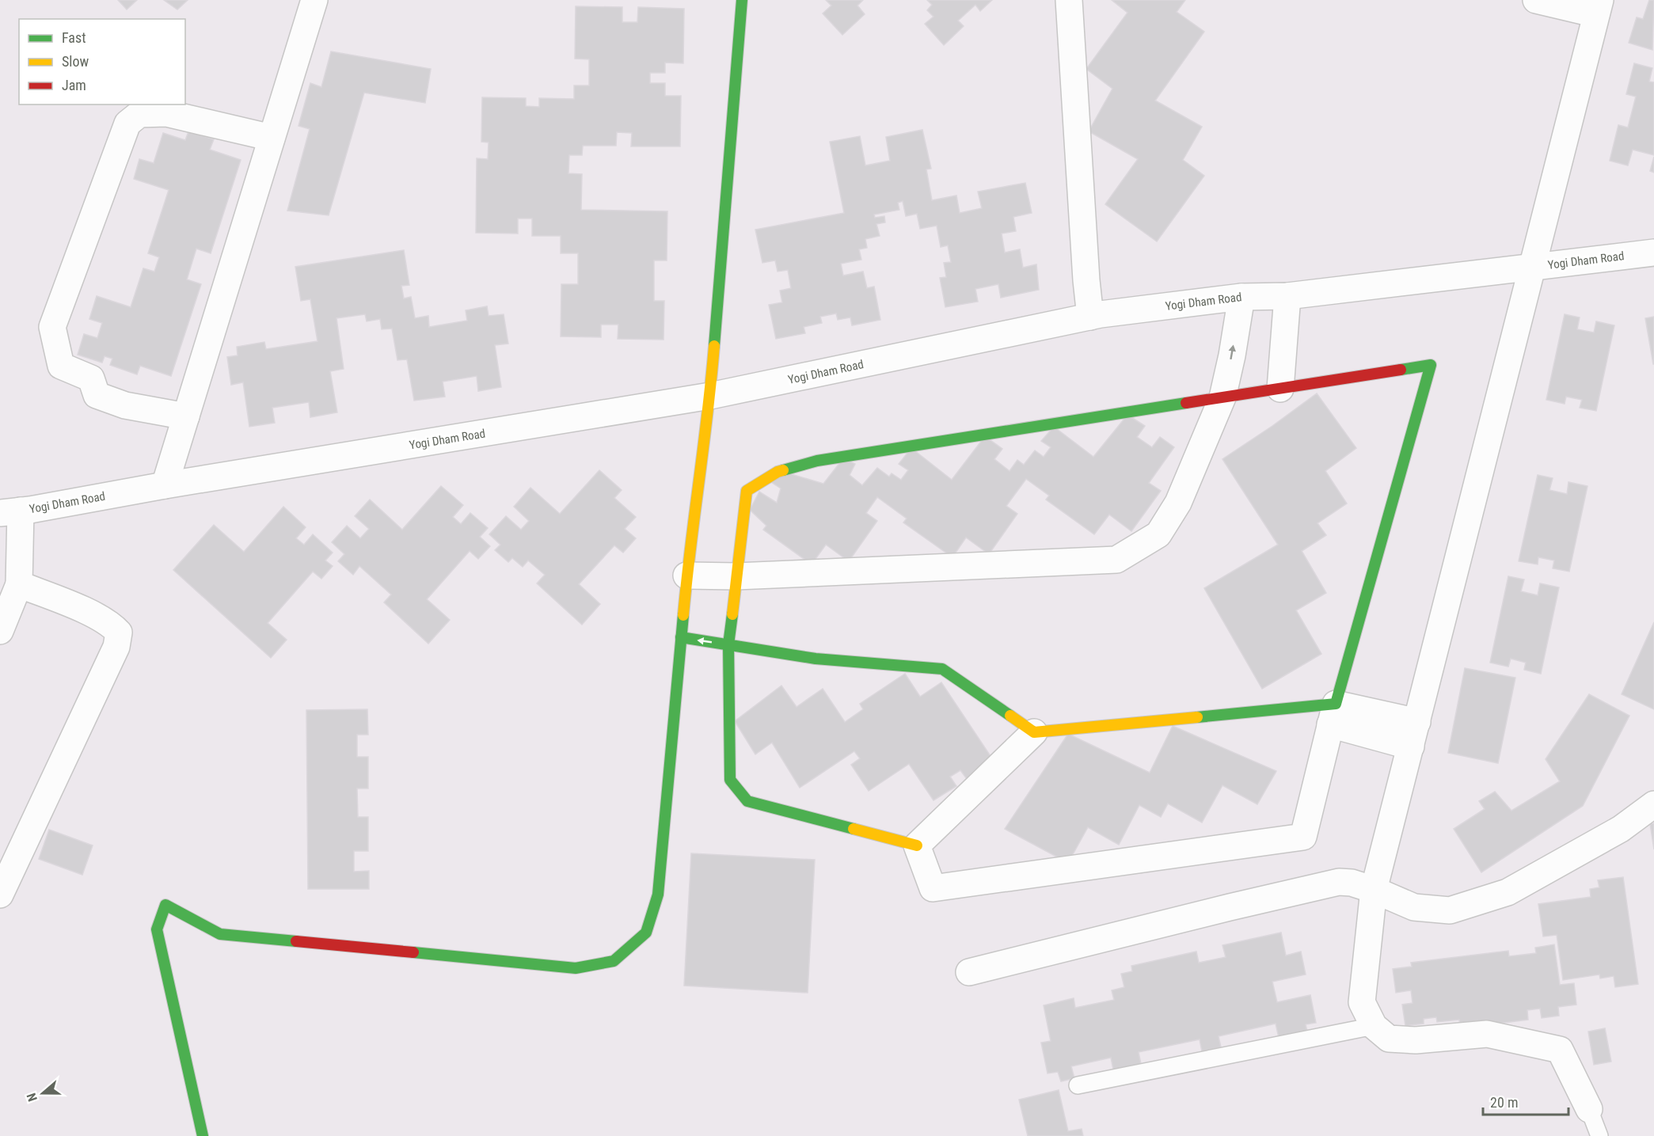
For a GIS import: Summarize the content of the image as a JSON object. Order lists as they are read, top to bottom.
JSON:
{
  "streets": {
    "street": ["Yogi Dham Road"]
  },
  "legend": ["Fast", "Slow", "Jam"],
  "scale_bar": "20 m",
  "north": "left"
}
